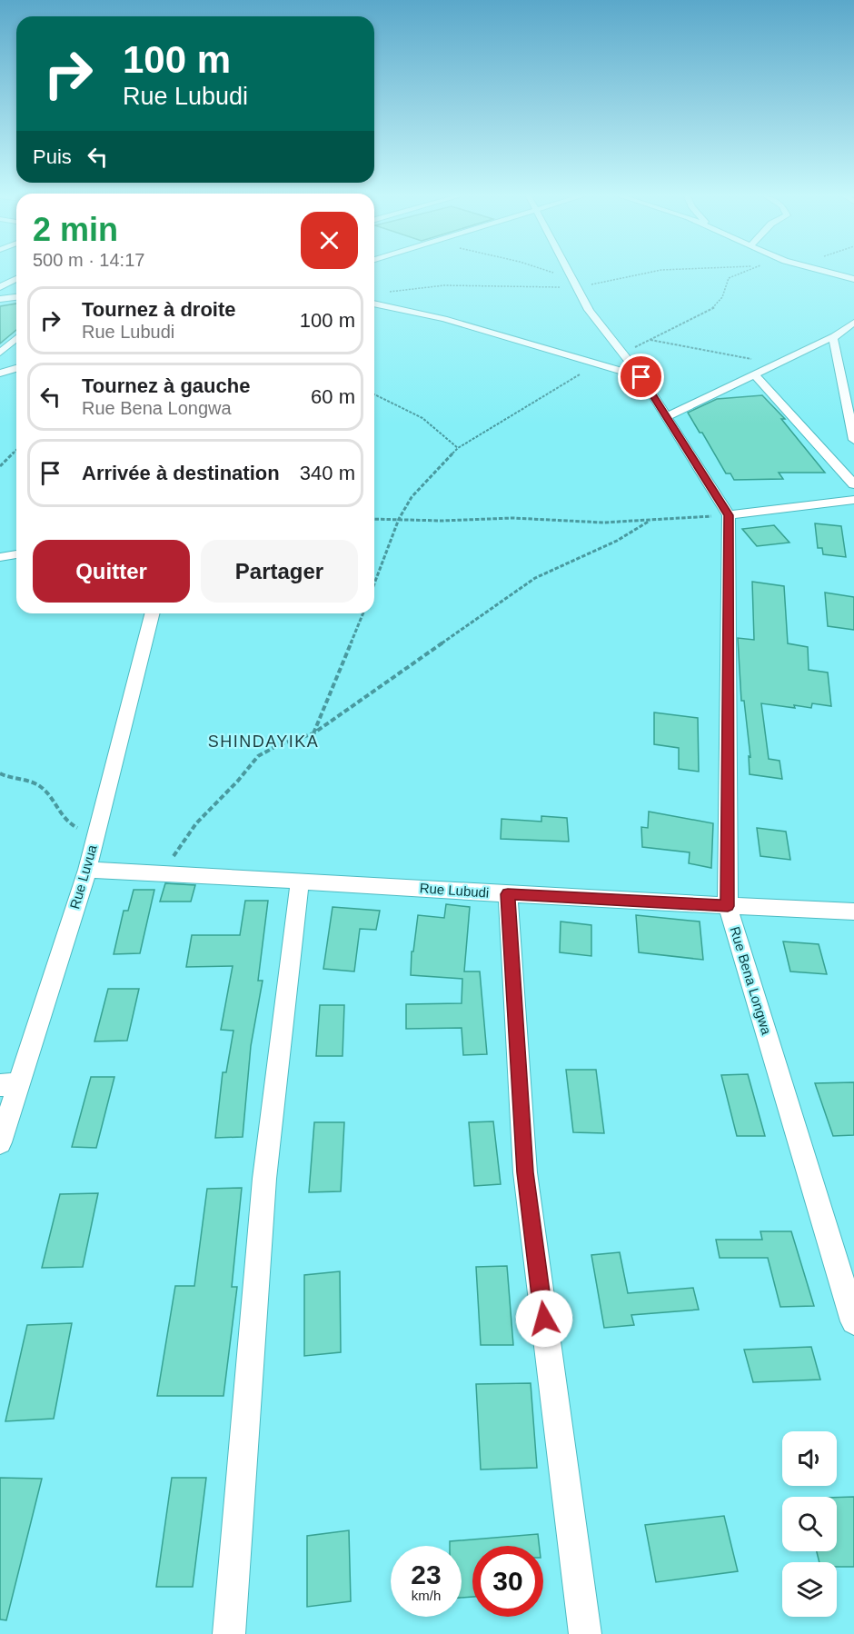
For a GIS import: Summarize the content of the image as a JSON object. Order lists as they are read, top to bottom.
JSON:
{
  "streets": {
    "street": ["Rue Luvua", "Rue Lubudi", "Rue Bena Longwa"]
  },
  "crossings": [
    ["Rue Luvua", "Rue Lubudi"],
    ["Rue Lubudi", "Rue Bena Longwa"]
  ],
  "districts": ["SHINDAYIKA"],
  "page": {
    "turn": ["100 m", "Rue Lubudi"],
    "then": "Puis",
    "heading": ["2 min", "500 m · 14:17"],
    "list": [
      {
        "name": "Tournez à droite",
        "note": "Rue Lubudi",
        "value": "100 m"
      },
      {
        "name": "Tournez à gauche",
        "note": "Rue Bena Longwa",
        "value": "60 m"
      },
      {
        "name": "Arrivée à destination",
        "value": "340 m"
      }
    ],
    "buttons": ["Quitter", "Partager"],
    "speed": "23 km/h",
    "limit": "30"
  }
}
